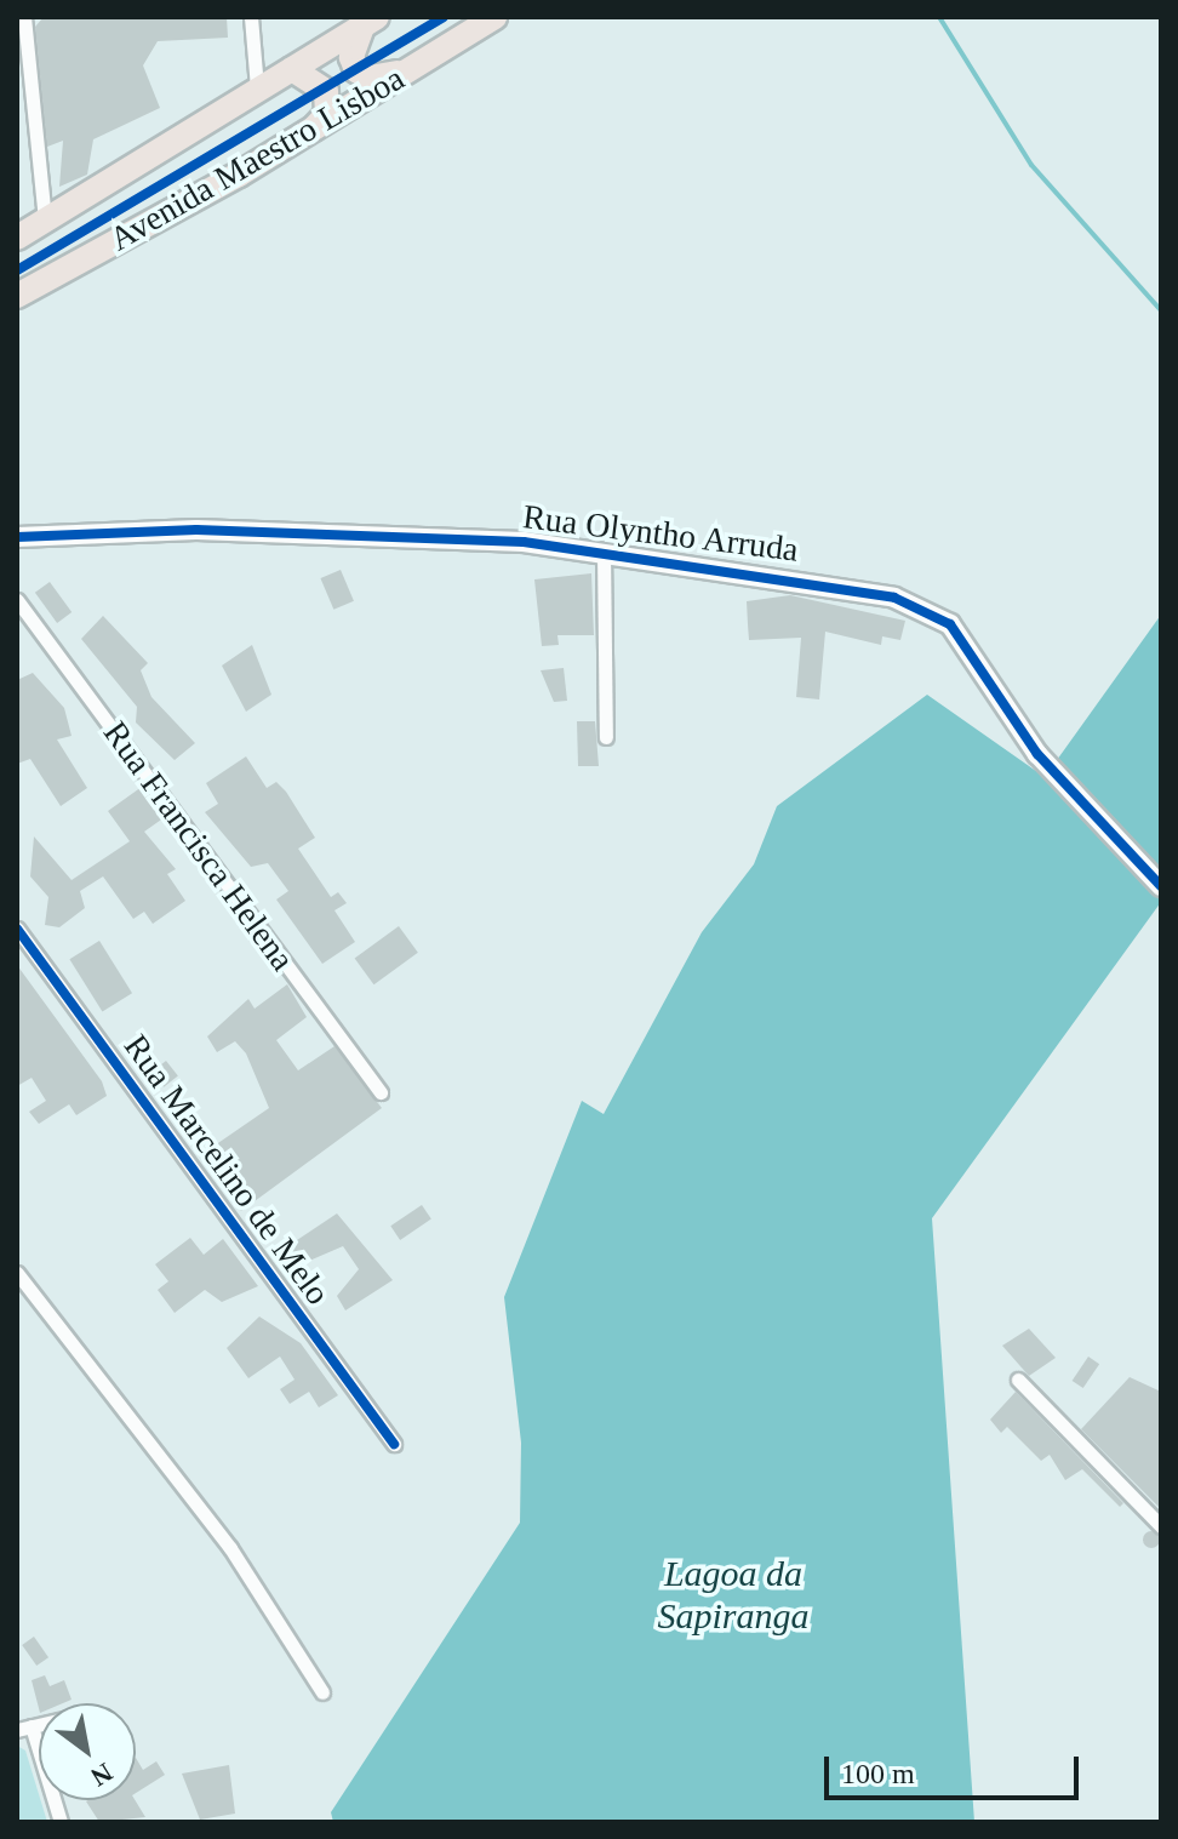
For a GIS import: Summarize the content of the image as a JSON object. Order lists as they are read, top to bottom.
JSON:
{
  "streets": {
    "highway": ["Avenida Maestro Lisboa"],
    "street": ["Rua Olyntho Arruda", "Rua Francisca Helena", "Rua Marcelino de Melo"]
  },
  "water": ["Lagoa da Sapiranga"],
  "scale_bar": "100 m",
  "north": "bottom right"
}
